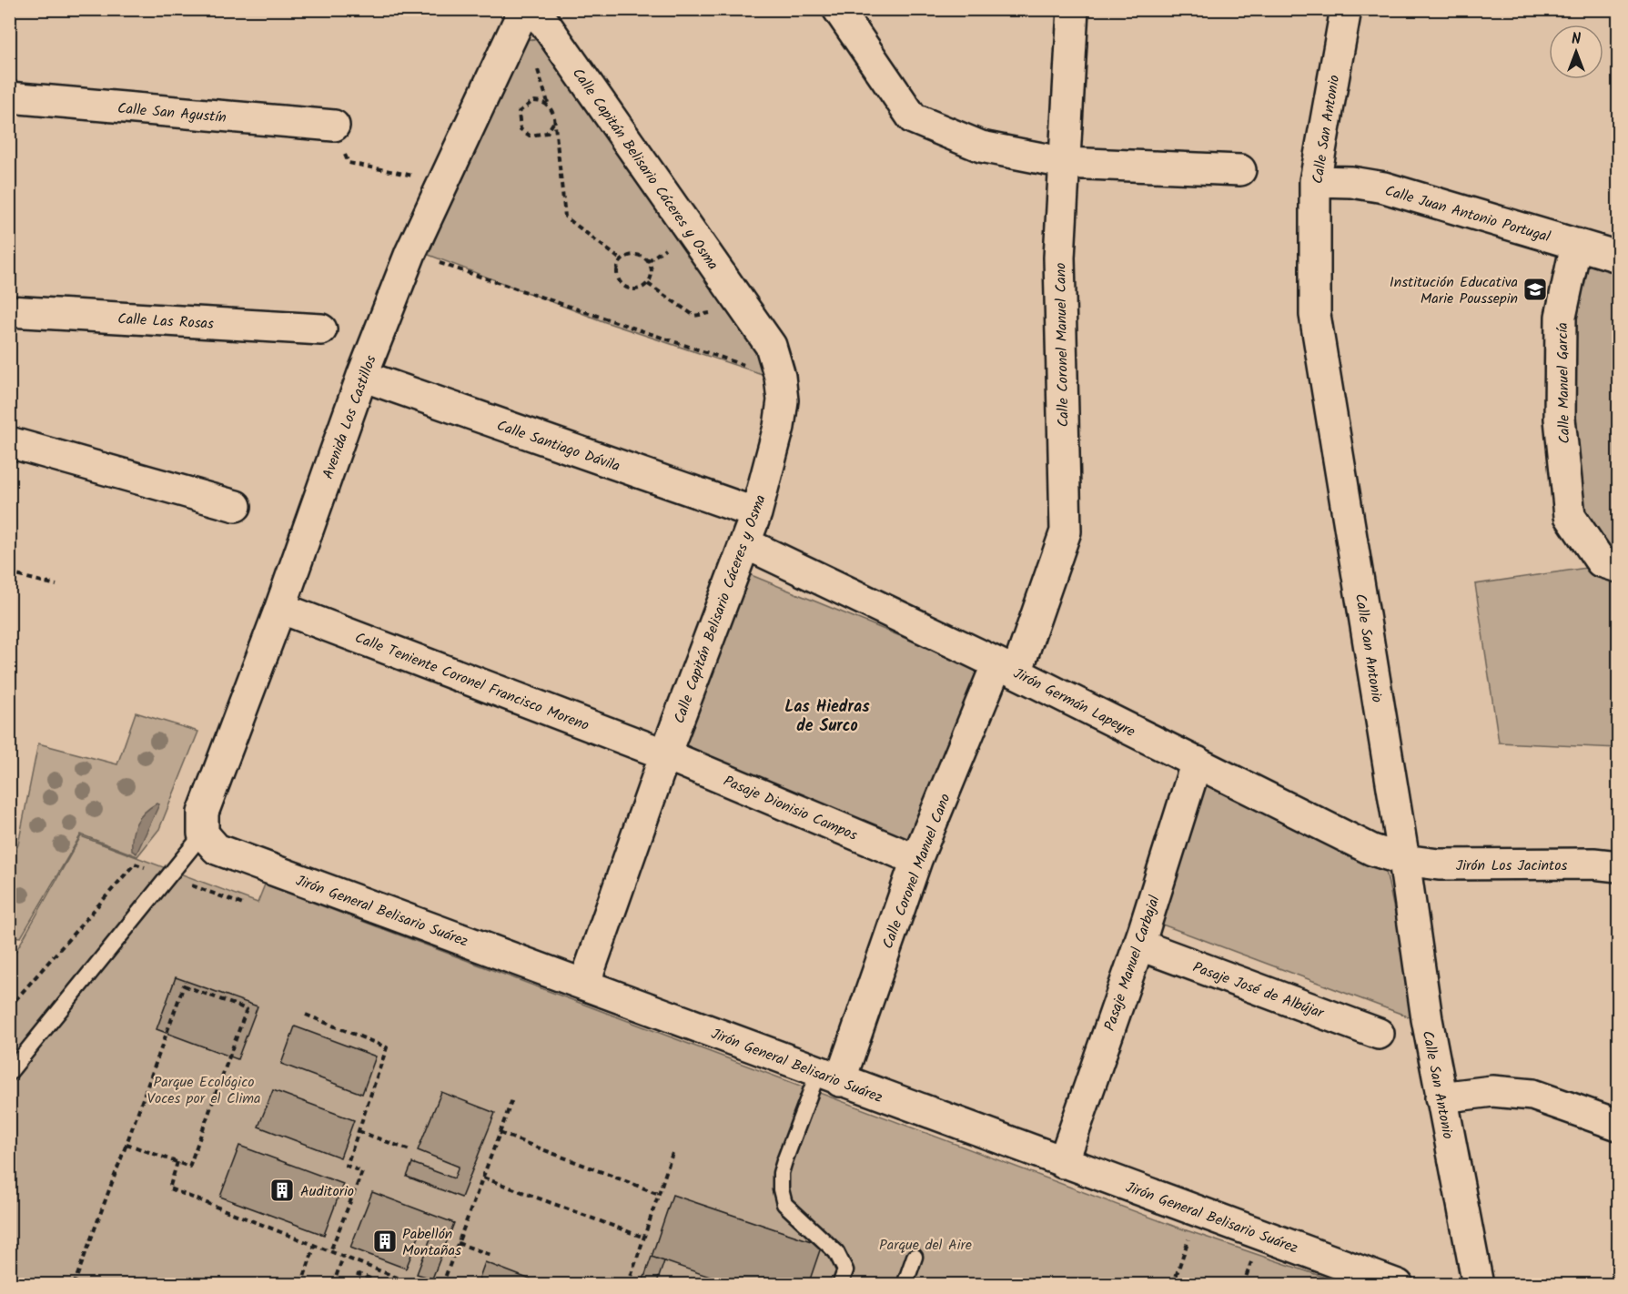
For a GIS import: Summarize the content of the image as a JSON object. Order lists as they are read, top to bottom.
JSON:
{
  "streets": {
    "street": [
      "Calle San Agustín",
      "Calle San Antonio",
      "Calle Capitán Belisario Cáceres y Osma",
      "Calle Juan Antonio Portugal",
      "Calle Las Rosas",
      "Calle Coronel Manuel Cano",
      "Calle Manuel García",
      "Avenida Los Castillos",
      "Calle Santiago Dávila",
      "Calle Teniente Coronel Francisco Moreno",
      "Jirón Germán Lapeyre",
      "Pasaje Dionisio Campos",
      "Jirón Los Jacintos",
      "Jirón General Belisario Suárez",
      "Pasaje Manuel Carbajal",
      "Pasaje José de Albújar"
    ]
  },
  "crossings": [
    ["Calle San Antonio", "Calle Juan Antonio Portugal"],
    ["Calle San Antonio", "Jirón Germán Lapeyre"],
    ["Calle San Antonio", "Jirón Los Jacintos"],
    ["Calle Capitán Belisario Cáceres y Osma", "Avenida Los Castillos"],
    ["Calle Capitán Belisario Cáceres y Osma", "Calle Santiago Dávila"],
    ["Calle Capitán Belisario Cáceres y Osma", "Calle Teniente Coronel Francisco Moreno"],
    ["Calle Capitán Belisario Cáceres y Osma", "Jirón Germán Lapeyre"],
    ["Calle Capitán Belisario Cáceres y Osma", "Pasaje Dionisio Campos"],
    ["Calle Capitán Belisario Cáceres y Osma", "Jirón General Belisario Suárez"],
    ["Calle Juan Antonio Portugal", "Calle Manuel García"],
    ["Calle Coronel Manuel Cano", "Jirón Germán Lapeyre"],
    ["Calle Coronel Manuel Cano", "Pasaje Dionisio Campos"],
    ["Calle Coronel Manuel Cano", "Jirón General Belisario Suárez"],
    ["Avenida Los Castillos", "Calle Santiago Dávila"],
    ["Avenida Los Castillos", "Calle Teniente Coronel Francisco Moreno"],
    ["Avenida Los Castillos", "Jirón General Belisario Suárez"],
    ["Calle Teniente Coronel Francisco Moreno", "Pasaje Dionisio Campos"],
    ["Jirón Germán Lapeyre", "Jirón Los Jacintos"],
    ["Jirón Germán Lapeyre", "Pasaje Manuel Carbajal"],
    ["Jirón General Belisario Suárez", "Pasaje Manuel Carbajal"],
    ["Pasaje Manuel Carbajal", "Pasaje José de Albújar"]
  ],
  "districts": ["Las Hiedras de Surco"],
  "parks": ["Parque Ecológico Voces por el Clima", "Parque del Aire"],
  "places": {
    "school or university": ["Institución Educativa Marie Poussepin"],
    "building": ["Auditorio", "Pabellón Montañas"]
  },
  "north": "top"
}
